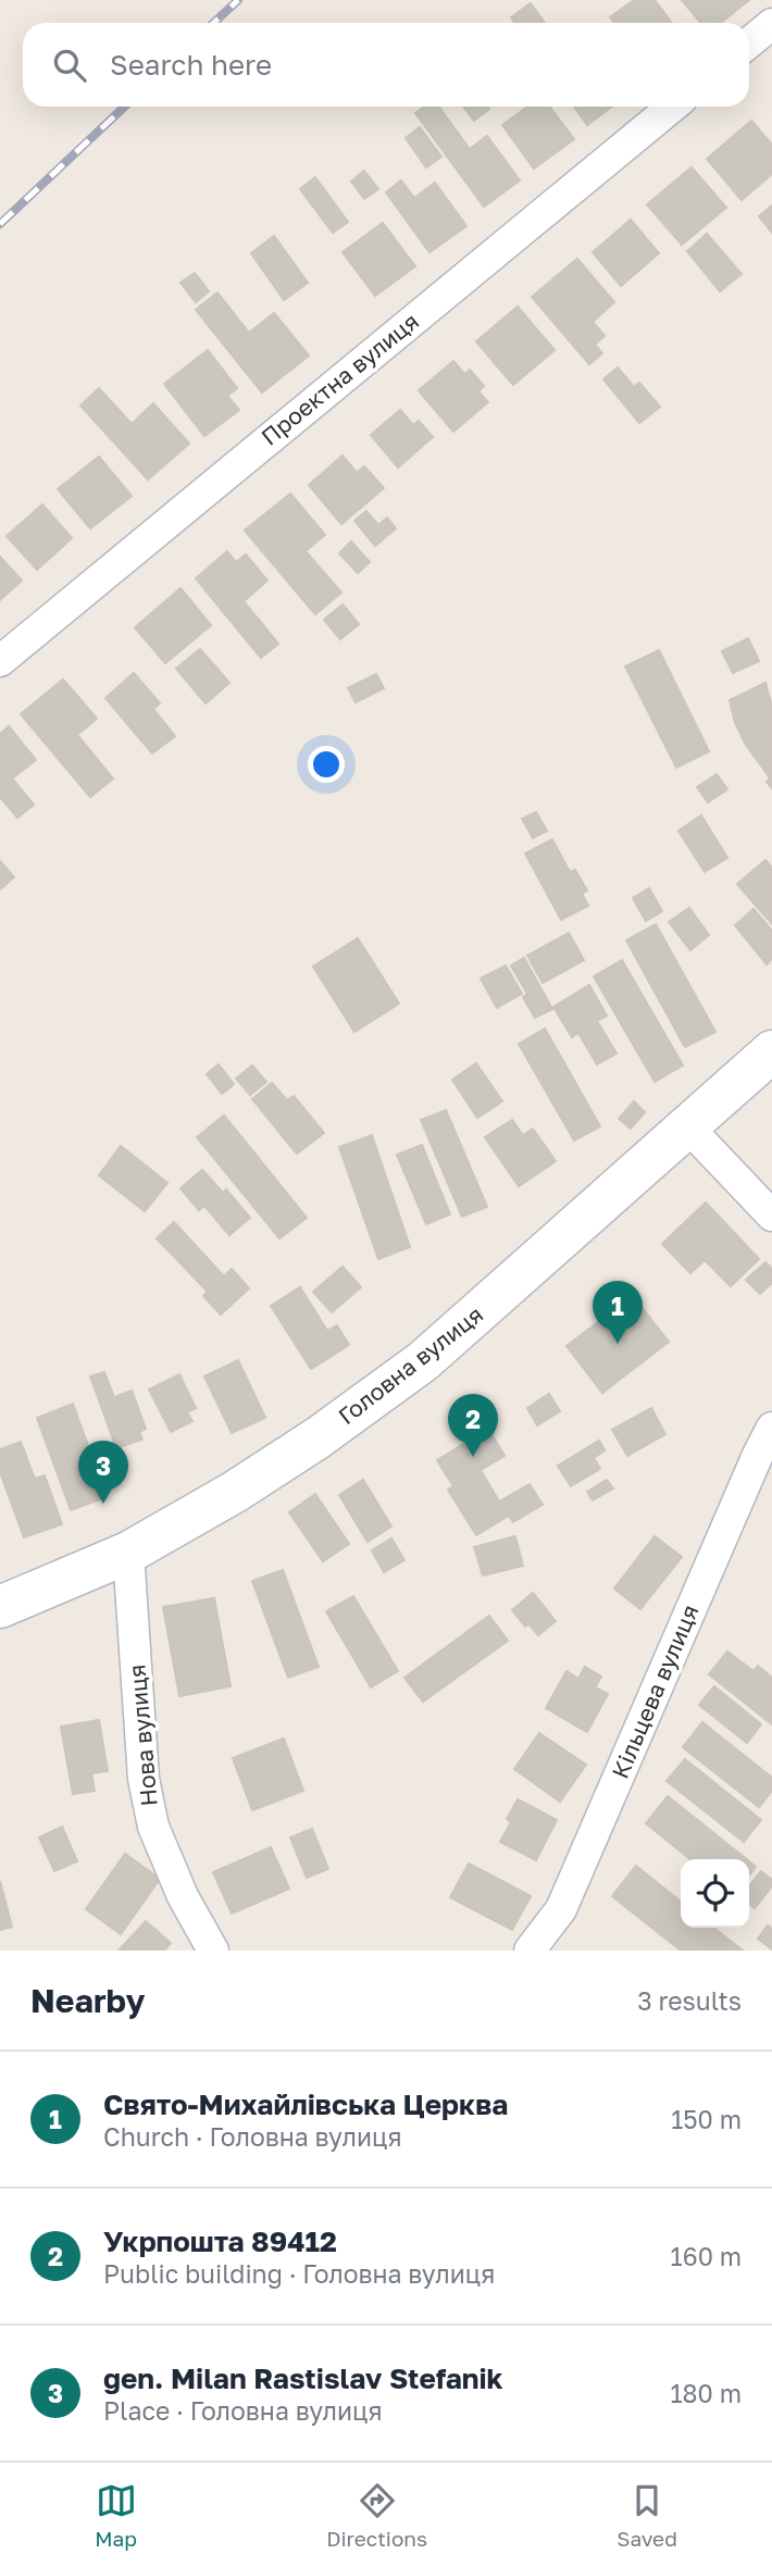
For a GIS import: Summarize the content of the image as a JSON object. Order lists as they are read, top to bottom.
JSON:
{
  "streets": {
    "main road": ["Головна вулиця"],
    "street": ["Проектна вулиця", "Кільцева вулиця", "Нова вулиця"]
  },
  "crossings": [
    ["Головна вулиця", "Нова вулиця"]
  ],
  "page": {
    "search": "Search here",
    "pins": ["1", "2", "3"],
    "heading": ["Nearby", "3 results"],
    "list": [
      {
        "mark": "1",
        "name": "Свято-Михайлівська Церква",
        "note": "Church · Головна вулиця",
        "value": "150 m"
      },
      {
        "mark": "2",
        "name": "Укрпошта 89412",
        "note": "Public building · Головна вулиця",
        "value": "160 m"
      },
      {
        "mark": "3",
        "name": "gen. Milan Rastislav Stefanik",
        "note": "Place · Головна вулиця",
        "value": "180 m"
      }
    ],
    "nav": ["Map", "Directions", "Saved"]
  }
}
